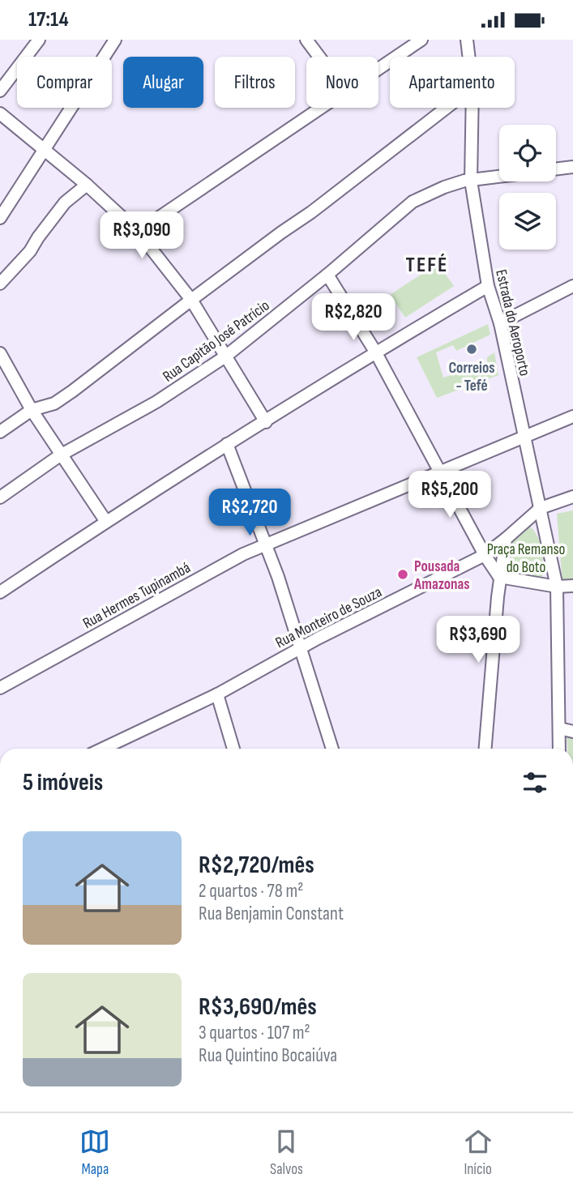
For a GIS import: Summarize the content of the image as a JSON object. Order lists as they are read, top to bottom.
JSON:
{
  "streets": {
    "street": [
      "Estrada do Aeroporto",
      "Rua Capitão José Patrício",
      "Rua Hermes Tupinambá",
      "Rua Monteiro de Souza"
    ]
  },
  "crossings": [
    ["Estrada do Aeroporto", "Rua Capitão José Patrício"],
    ["Estrada do Aeroporto", "Rua Hermes Tupinambá"],
    ["Estrada do Aeroporto", "Rua Monteiro de Souza"]
  ],
  "districts": ["TEFÉ"],
  "parks": ["Praça Remanso do Boto"],
  "places": ["Correios - Tefé", "Pousada Amazonas"],
  "page": {
    "status": "17:14",
    "chip": [
      "Comprar",
      "Alugar",
      "Filtros",
      "Novo",
      "Apartamento"
    ],
    "price": [
      "R$3,090",
      "R$2,820",
      "R$5,200",
      "R$2,720",
      "R$3,690"
    ],
    "heading": "5 imóveis",
    "list": [
      {
        "name": "R$2,720/mês",
        "note": "2 quartos · 78 m² · Rua Benjamin Constant"
      },
      {
        "name": "R$3,690/mês",
        "note": "3 quartos · 107 m² · Rua Quintino Bocaiúva"
      }
    ],
    "tabs": ["Mapa", "Salvos", "Início"]
  }
}
